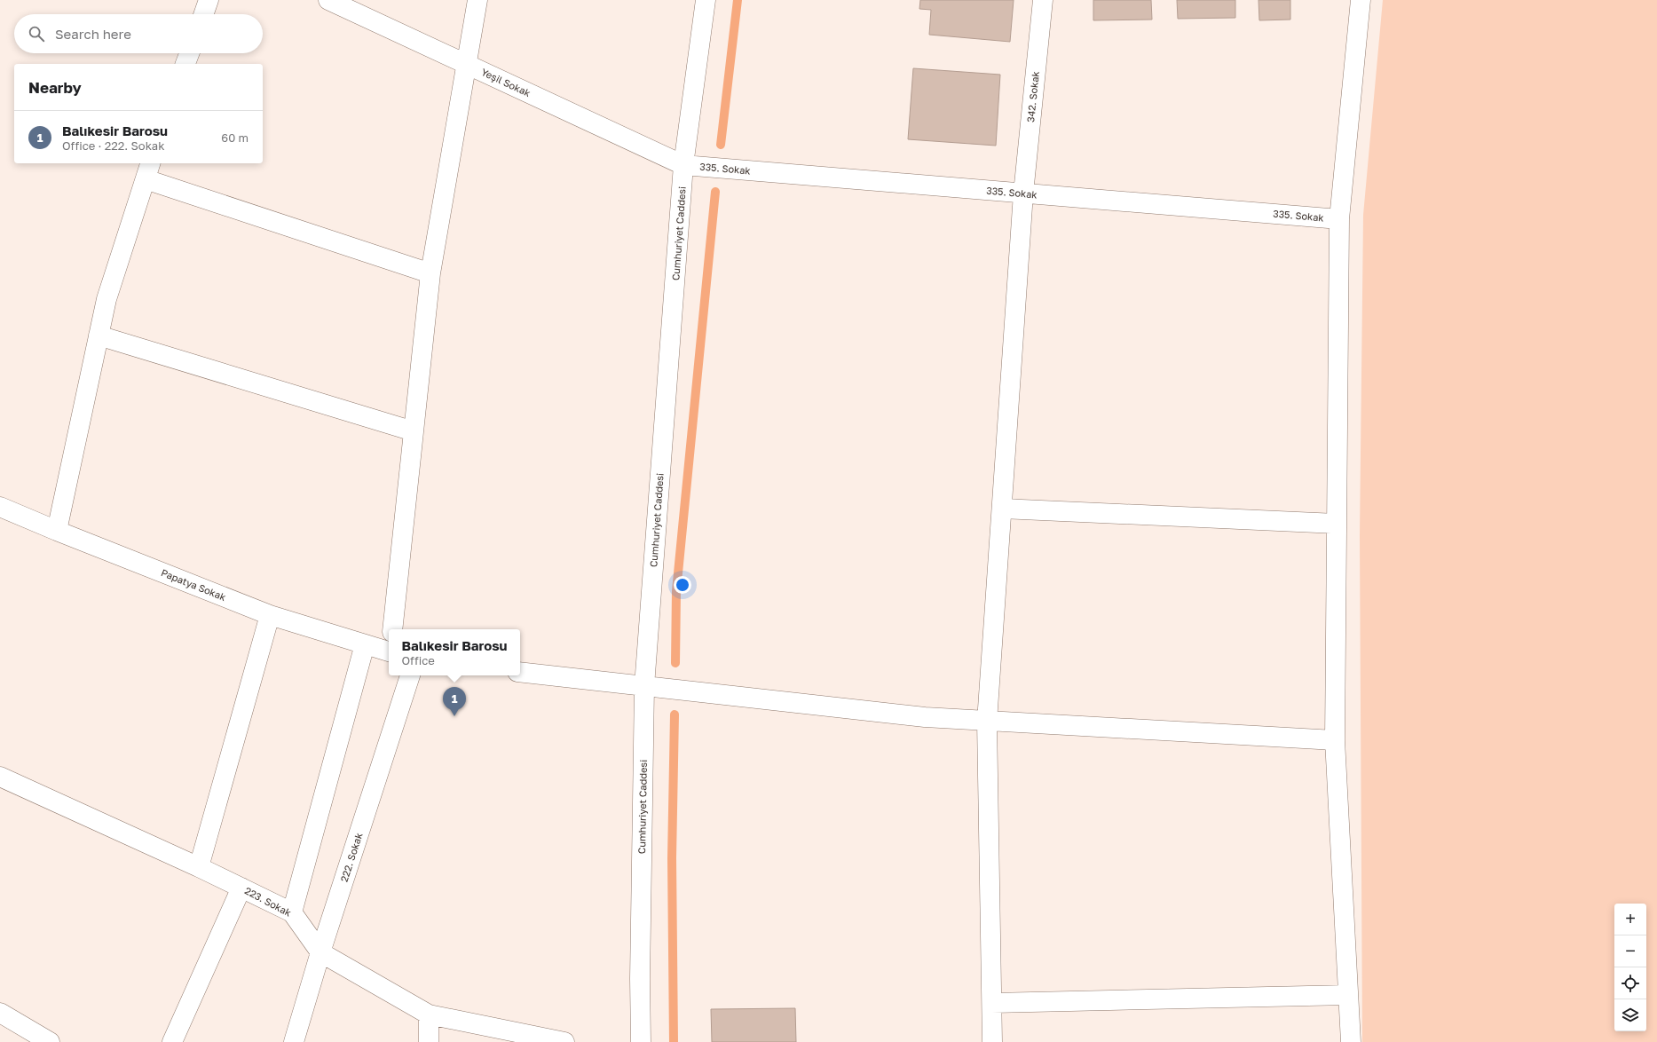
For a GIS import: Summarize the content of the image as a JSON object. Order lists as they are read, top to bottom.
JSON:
{
  "streets": {
    "street": [
      "Yeşil Sokak",
      "342. Sokak",
      "335. Sokak",
      "Cumhuriyet Caddesi",
      "Papatya Sokak",
      "222. Sokak",
      "223. Sokak"
    ]
  },
  "crossings": [
    ["Yeşil Sokak", "335. Sokak"],
    ["Yeşil Sokak", "Cumhuriyet Caddesi"],
    ["342. Sokak", "335. Sokak"],
    ["335. Sokak", "Cumhuriyet Caddesi"],
    ["222. Sokak", "223. Sokak"]
  ],
  "page": {
    "search": "Search here",
    "heading": "Nearby",
    "list": [
      {
        "mark": "1",
        "name": "Balıkesir Barosu",
        "note": "Office · 222. Sokak",
        "value": "60 m"
      }
    ],
    "popup": ["Balıkesir Barosu", "Office"],
    "pins": "1",
    "map_buttons": ["+", "−"]
  }
}
